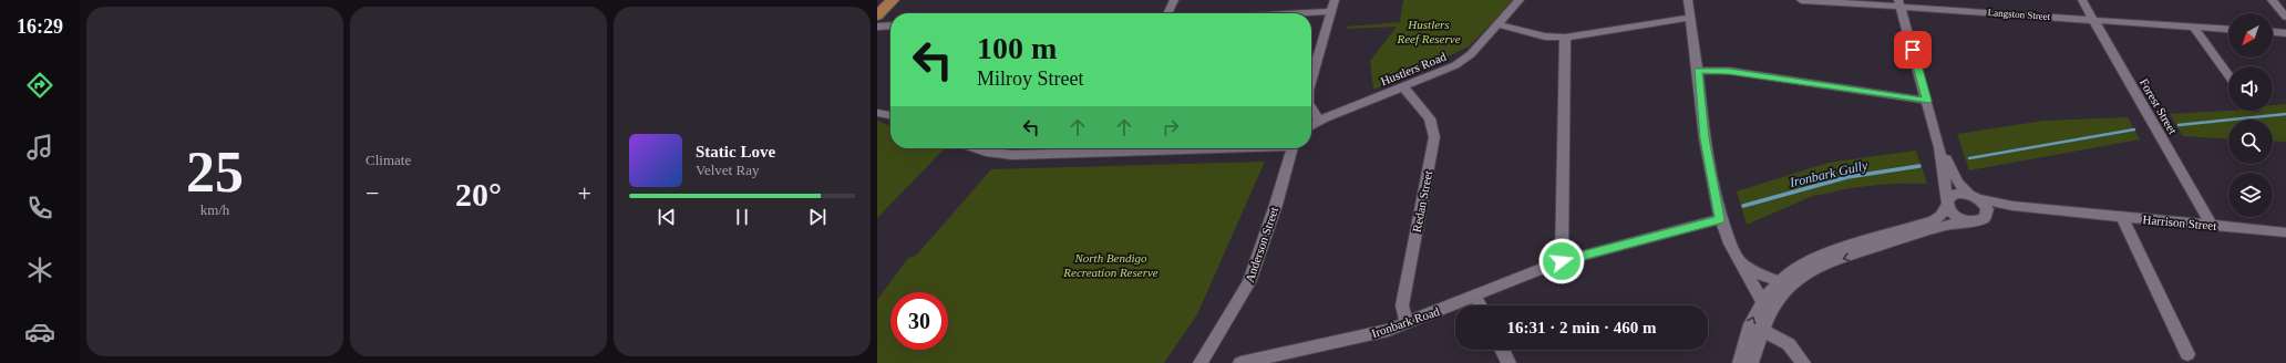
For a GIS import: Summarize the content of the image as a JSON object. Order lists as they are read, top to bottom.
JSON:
{
  "streets": {
    "street": [
      "Langston Street",
      "Hustlers Road",
      "Forest Street",
      "Redan Street",
      "Harrison Street",
      "Anderson Street",
      "Ironbark Road"
    ]
  },
  "crossings": [
    ["Langston Street", "Forest Street"],
    ["Hustlers Road", "Redan Street"],
    ["Forest Street", "Harrison Street"],
    ["Redan Street", "Ironbark Road"]
  ],
  "water": ["Ironbark Gully"],
  "parks": ["Hustlers Reef Reserve", "North Bendigo Recreation Reserve"],
  "north": "bottom left",
  "page": {
    "tabs": "16:29",
    "tile": [
      ["25", "km/h"],
      "Climate"
    ],
    "turn": ["100 m", "Milroy Street"],
    "song": ["Static Love", "Velvet Ray"],
    "heat": ["−", "20°", "+"],
    "limit": "30",
    "trip": "16:31 · 2 min · 460 m"
  }
}
